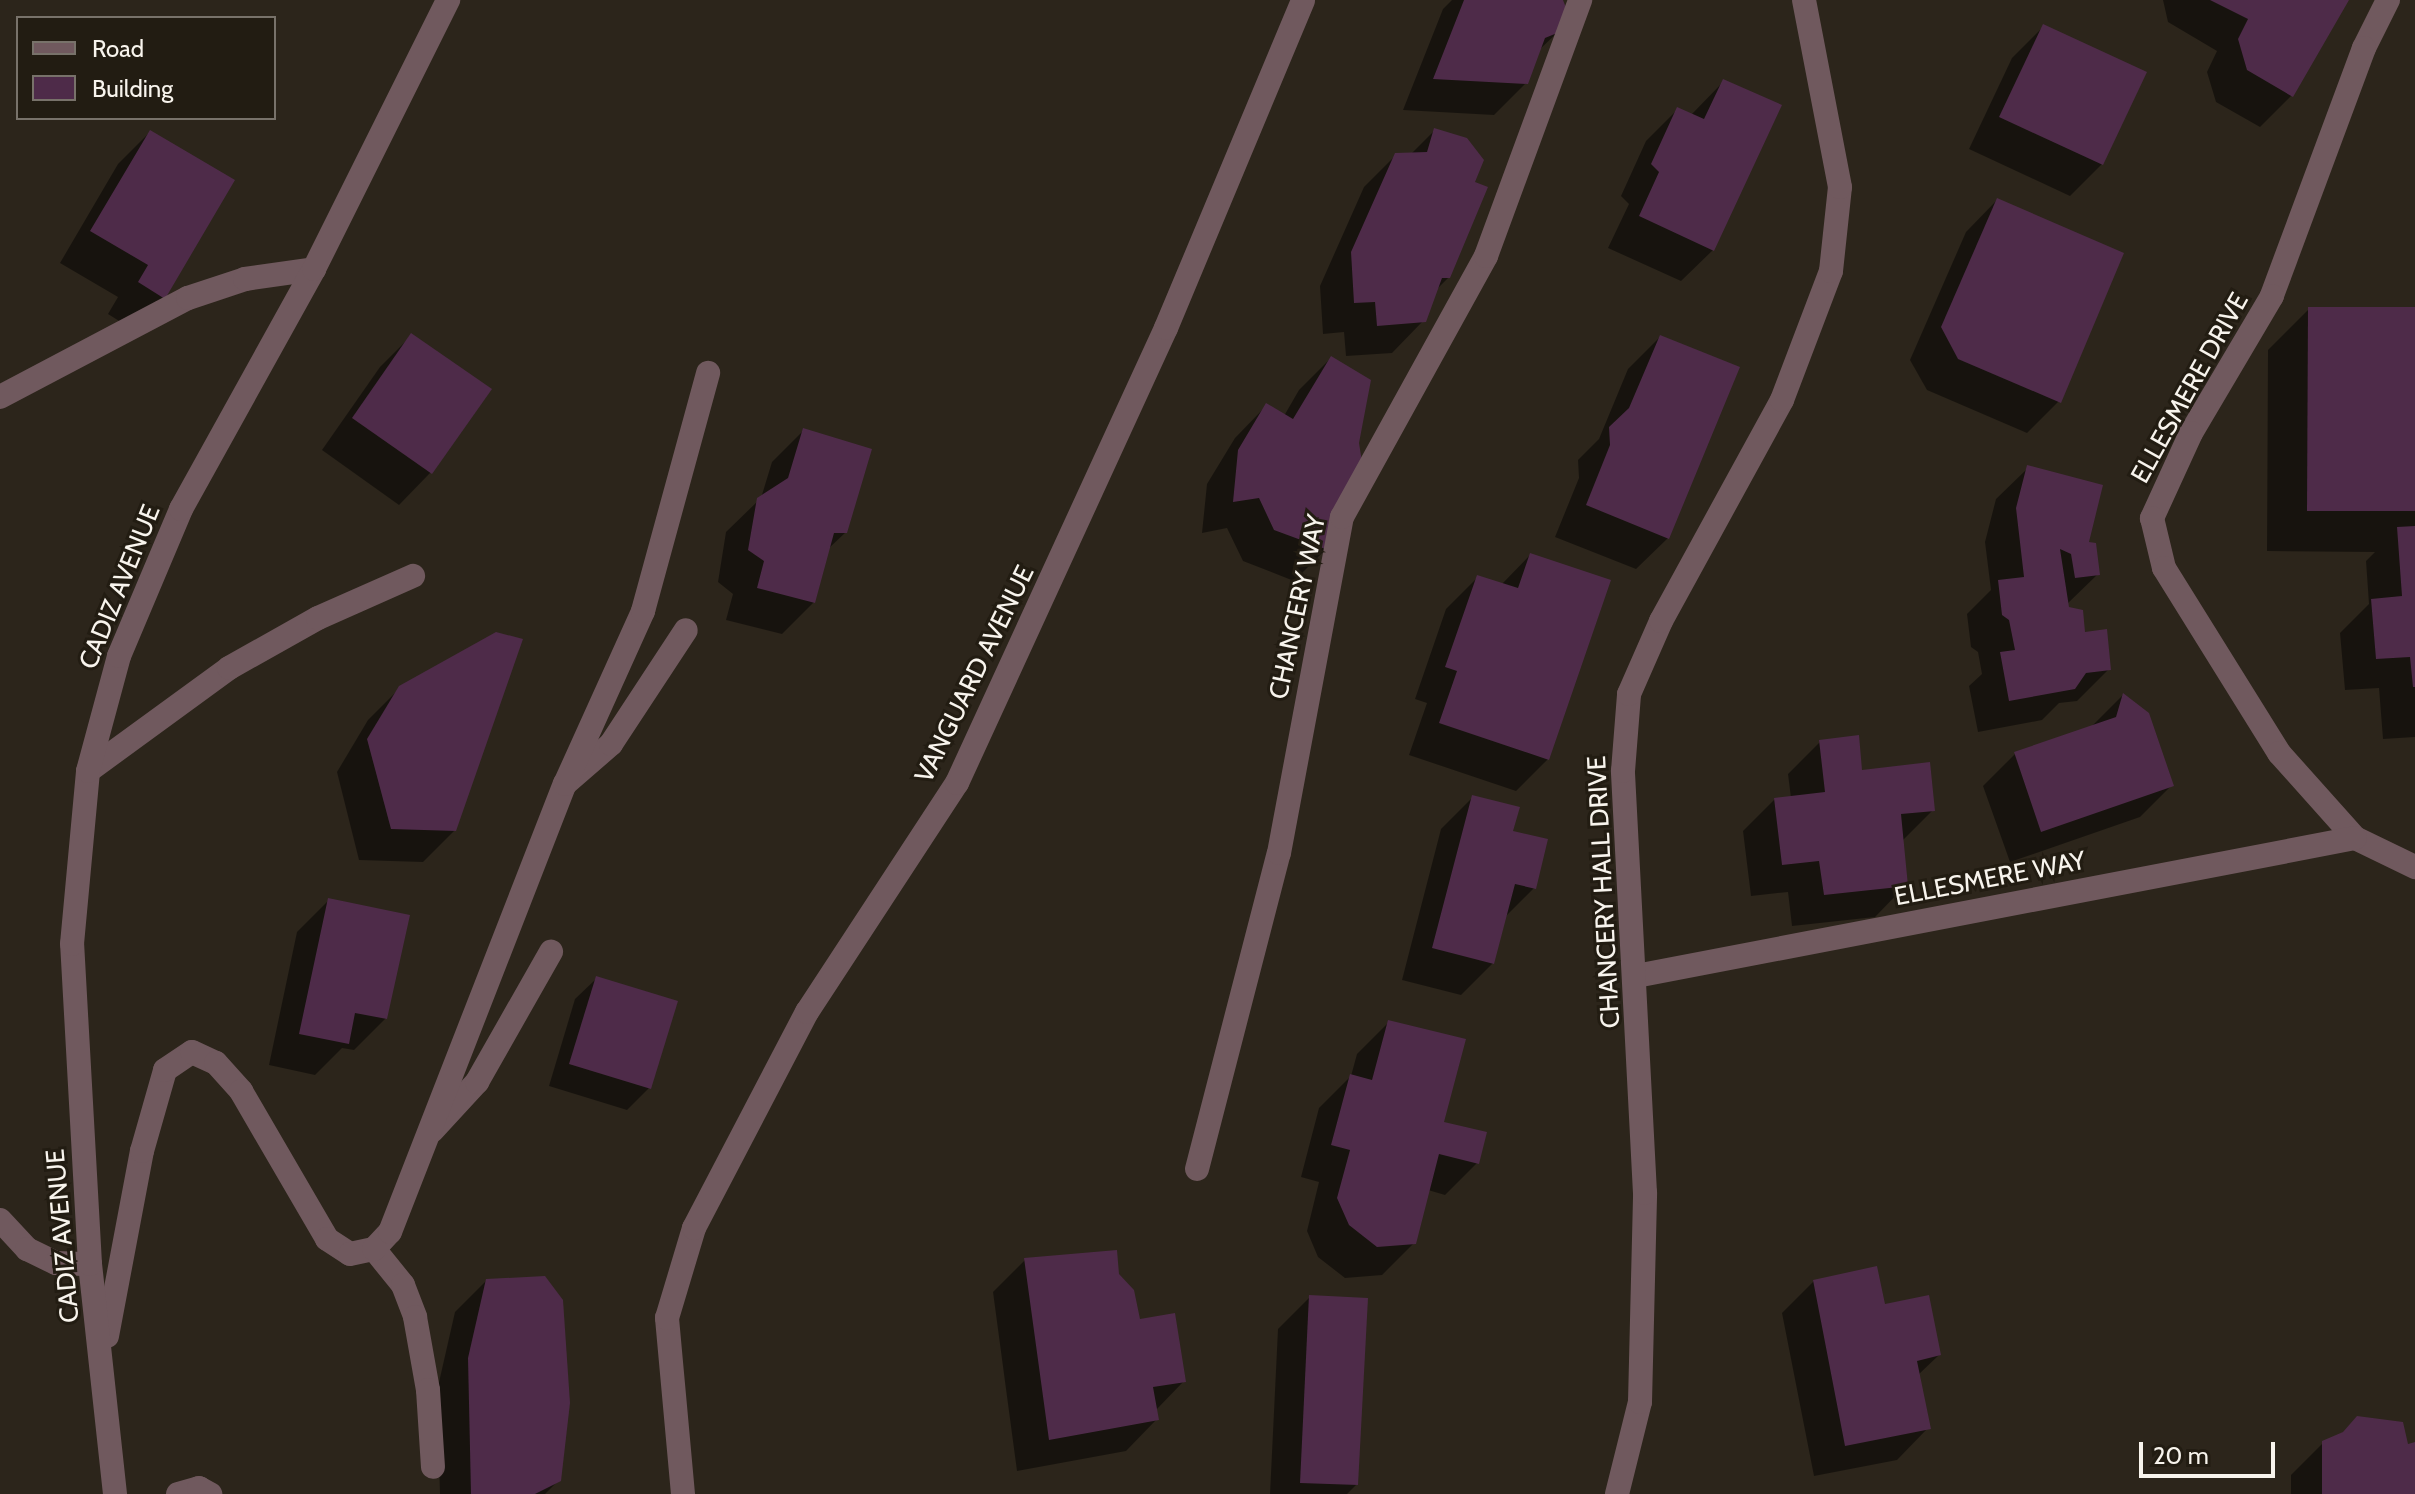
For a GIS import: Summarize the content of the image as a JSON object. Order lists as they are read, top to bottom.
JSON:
{
  "streets": {
    "street": [
      "ELLESMERE DRIVE",
      "CADIZ AVENUE",
      "CHANCERY WAY",
      "VANGUARD AVENUE",
      "ELLESMERE WAY",
      "CHANCERY HALL DRIVE"
    ]
  },
  "crossings": [
    ["ELLESMERE DRIVE", "ELLESMERE WAY"],
    ["ELLESMERE WAY", "CHANCERY HALL DRIVE"]
  ],
  "legend": ["Road", "Building"],
  "scale_bar": "20 m"
}
